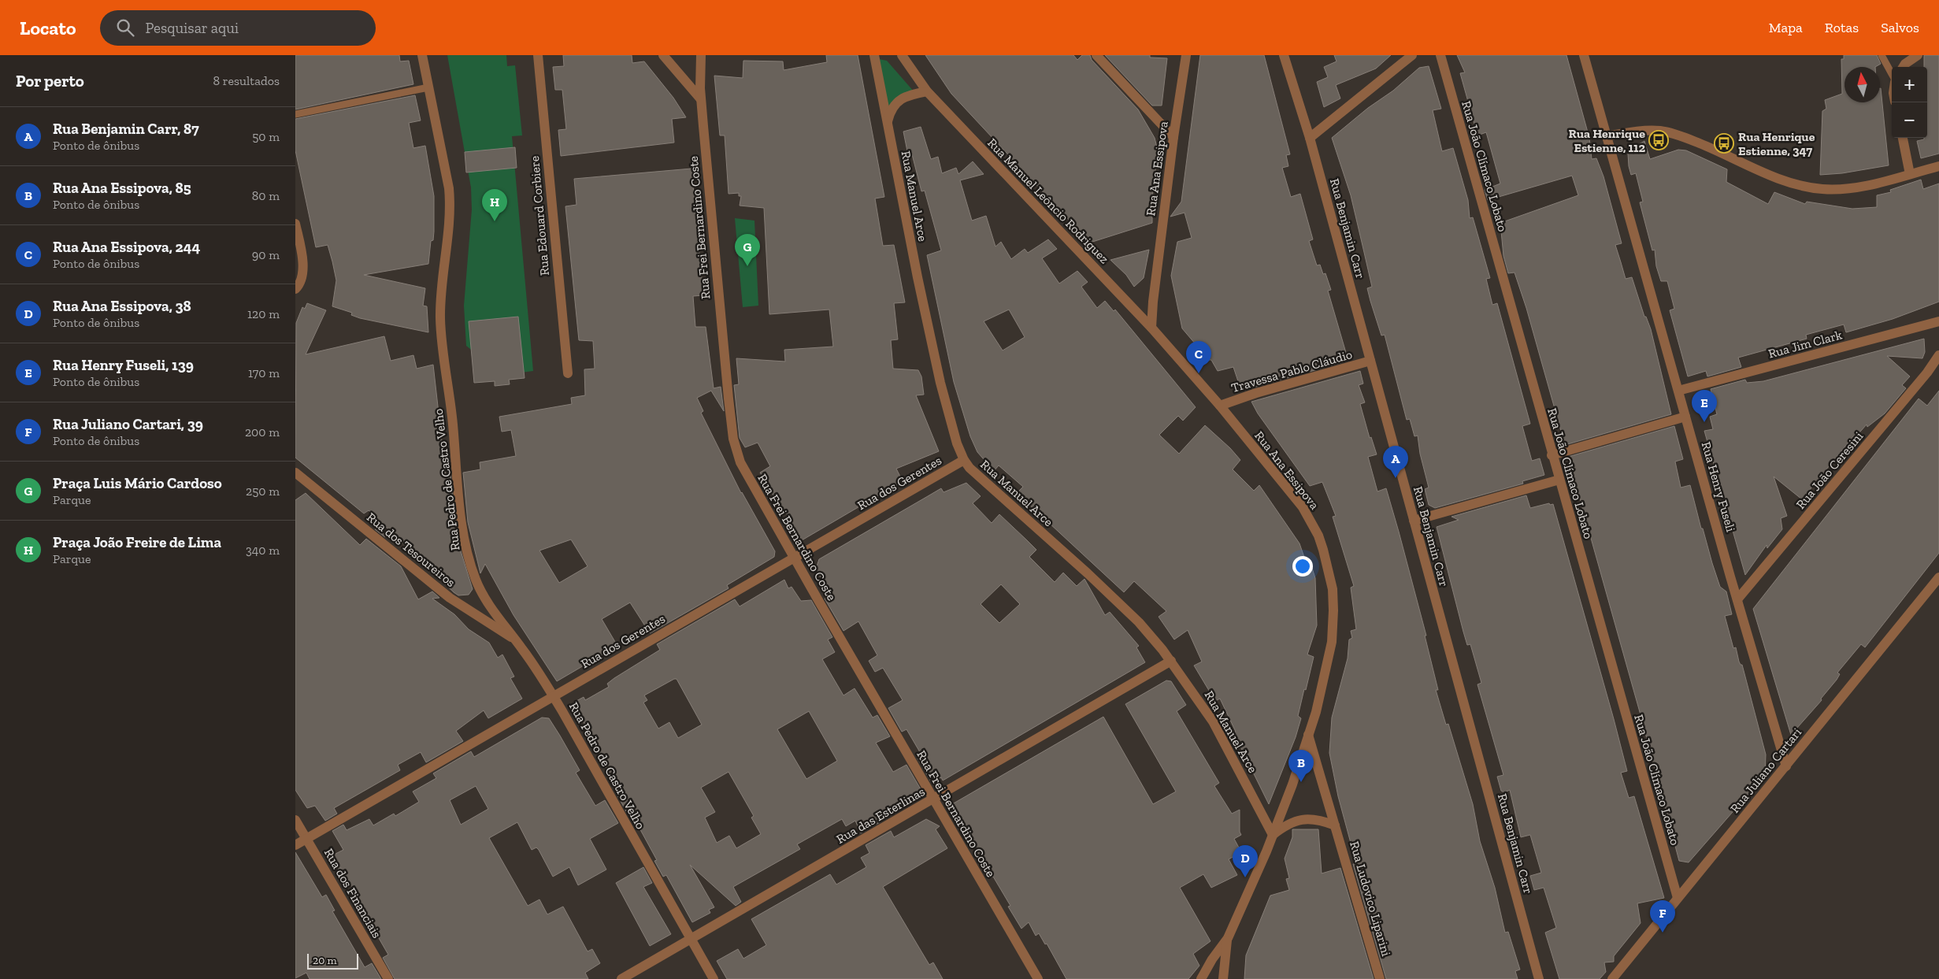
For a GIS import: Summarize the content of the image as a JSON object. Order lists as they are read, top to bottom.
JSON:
{
  "streets": {
    "street": [
      "Rua João Clímaco Lobato",
      "Rua Ana Essipova",
      "Rua Manuel Arce",
      "Rua Manuel Leôncio Rodriguez",
      "Rua Edouard Corbiere",
      "Rua Frei Bernardino Coste",
      "Rua Benjamin Carr",
      "Rua Jim Clark",
      "Travessa Pablo Cláudio",
      "Rua João Ceresini",
      "Rua Pedro de Castro Velho",
      "Rua dos Gerentes",
      "Rua Henry Fuseli",
      "Rua dos Tesoureiros",
      "Rua Juliano Cartari",
      "Rua das Esterlinas",
      "Rua dos Financiais",
      "Rua Ludovico Liparini"
    ]
  },
  "crossings": [
    ["Rua João Clímaco Lobato", "Rua Juliano Cartari"],
    ["Rua Ana Essipova", "Rua Manuel Arce"],
    ["Rua Ana Essipova", "Rua Manuel Leôncio Rodriguez"],
    ["Rua Ana Essipova", "Travessa Pablo Cláudio"],
    ["Rua Ana Essipova", "Rua Ludovico Liparini"],
    ["Rua Manuel Arce", "Rua dos Gerentes"],
    ["Rua Manuel Arce", "Rua das Esterlinas"],
    ["Rua Frei Bernardino Coste", "Rua dos Gerentes"],
    ["Rua Frei Bernardino Coste", "Rua das Esterlinas"],
    ["Rua Benjamin Carr", "Travessa Pablo Cláudio"],
    ["Rua Jim Clark", "Rua Henry Fuseli"],
    ["Rua João Ceresini", "Rua Henry Fuseli"],
    ["Rua Pedro de Castro Velho", "Rua dos Gerentes"],
    ["Rua Pedro de Castro Velho", "Rua dos Tesoureiros"],
    ["Rua Pedro de Castro Velho", "Rua das Esterlinas"],
    ["Rua dos Gerentes", "Rua dos Financiais"],
    ["Rua Henry Fuseli", "Rua Juliano Cartari"]
  ],
  "places": {
    "bus stop": ["Rua Henrique Estienne, 112", "Rua Henrique Estienne, 347"]
  },
  "scale_bar": "20 m",
  "north": "top",
  "page": {
    "header": "Locato",
    "search": "Pesquisar aqui",
    "nav": ["Mapa", "Rotas", "Salvos"],
    "heading": ["Por perto", "8 resultados"],
    "map_buttons": ["+", "−"],
    "list": [
      {
        "mark": "A",
        "name": "Rua Benjamin Carr, 87",
        "note": "Ponto de ônibus",
        "value": "50 m"
      },
      {
        "mark": "B",
        "name": "Rua Ana Essipova, 85",
        "note": "Ponto de ônibus",
        "value": "80 m"
      },
      {
        "mark": "C",
        "name": "Rua Ana Essipova, 244",
        "note": "Ponto de ônibus",
        "value": "90 m"
      },
      {
        "mark": "D",
        "name": "Rua Ana Essipova, 38",
        "note": "Ponto de ônibus",
        "value": "120 m"
      },
      {
        "mark": "E",
        "name": "Rua Henry Fuseli, 139",
        "note": "Ponto de ônibus",
        "value": "170 m"
      },
      {
        "mark": "F",
        "name": "Rua Juliano Cartari, 39",
        "note": "Ponto de ônibus",
        "value": "200 m"
      },
      {
        "mark": "G",
        "name": "Praça Luis Mário Cardoso",
        "note": "Parque",
        "value": "250 m"
      },
      {
        "mark": "H",
        "name": "Praça João Freire de Lima",
        "note": "Parque",
        "value": "340 m"
      }
    ],
    "pins": [
      "H",
      "G",
      "C",
      "E",
      "A",
      "B",
      "D",
      "F"
    ],
    "scale": "20 m"
  }
}
